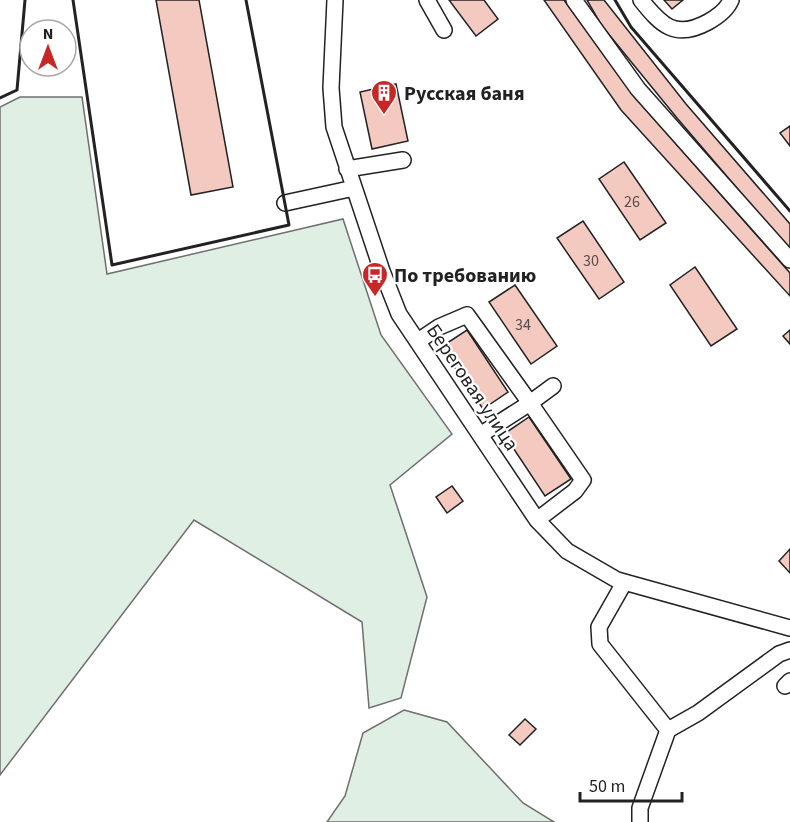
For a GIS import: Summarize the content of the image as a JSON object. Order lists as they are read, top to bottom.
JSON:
{
  "streets": {
    "street": ["Береговая улица"]
  },
  "places": {
    "building": ["Русская баня"],
    "bus stop": ["По требованию"]
  },
  "house_numbers": ["26", "30", "34"],
  "scale_bar": "50 m",
  "north": "top"
}
